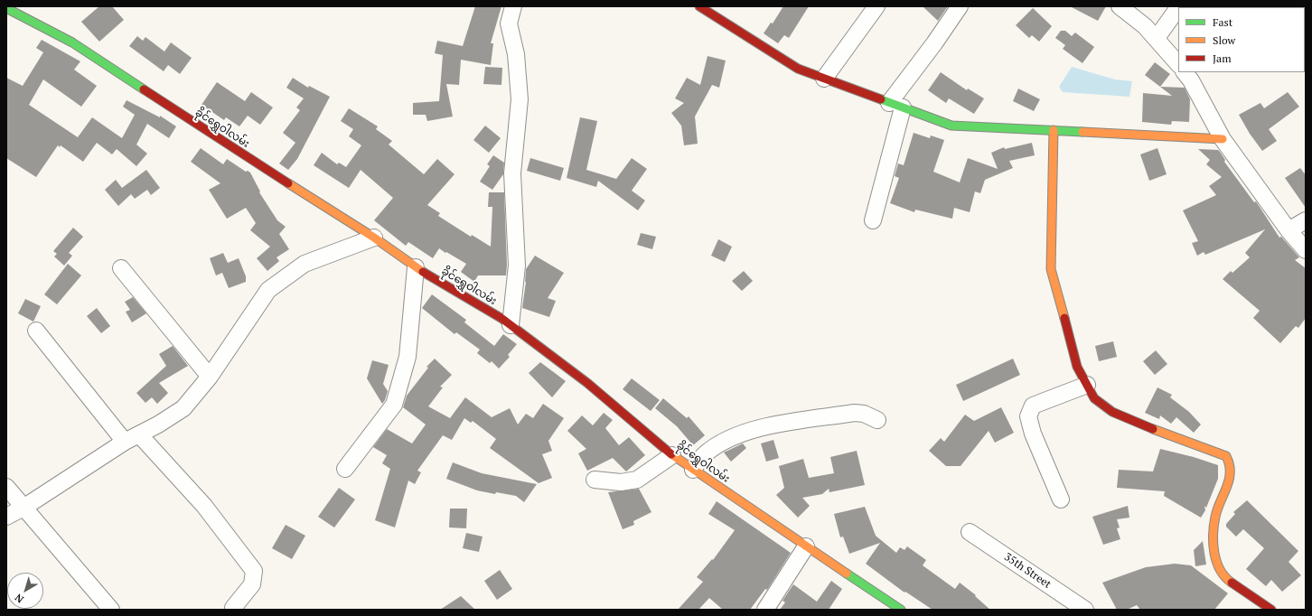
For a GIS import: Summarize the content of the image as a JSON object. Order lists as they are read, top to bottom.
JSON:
{
  "streets": {
    "street": ["ခိုင်ရွှေဝါလမ်း", "35th Street"]
  },
  "legend": ["Fast", "Slow", "Jam"],
  "north": "bottom left"
}
